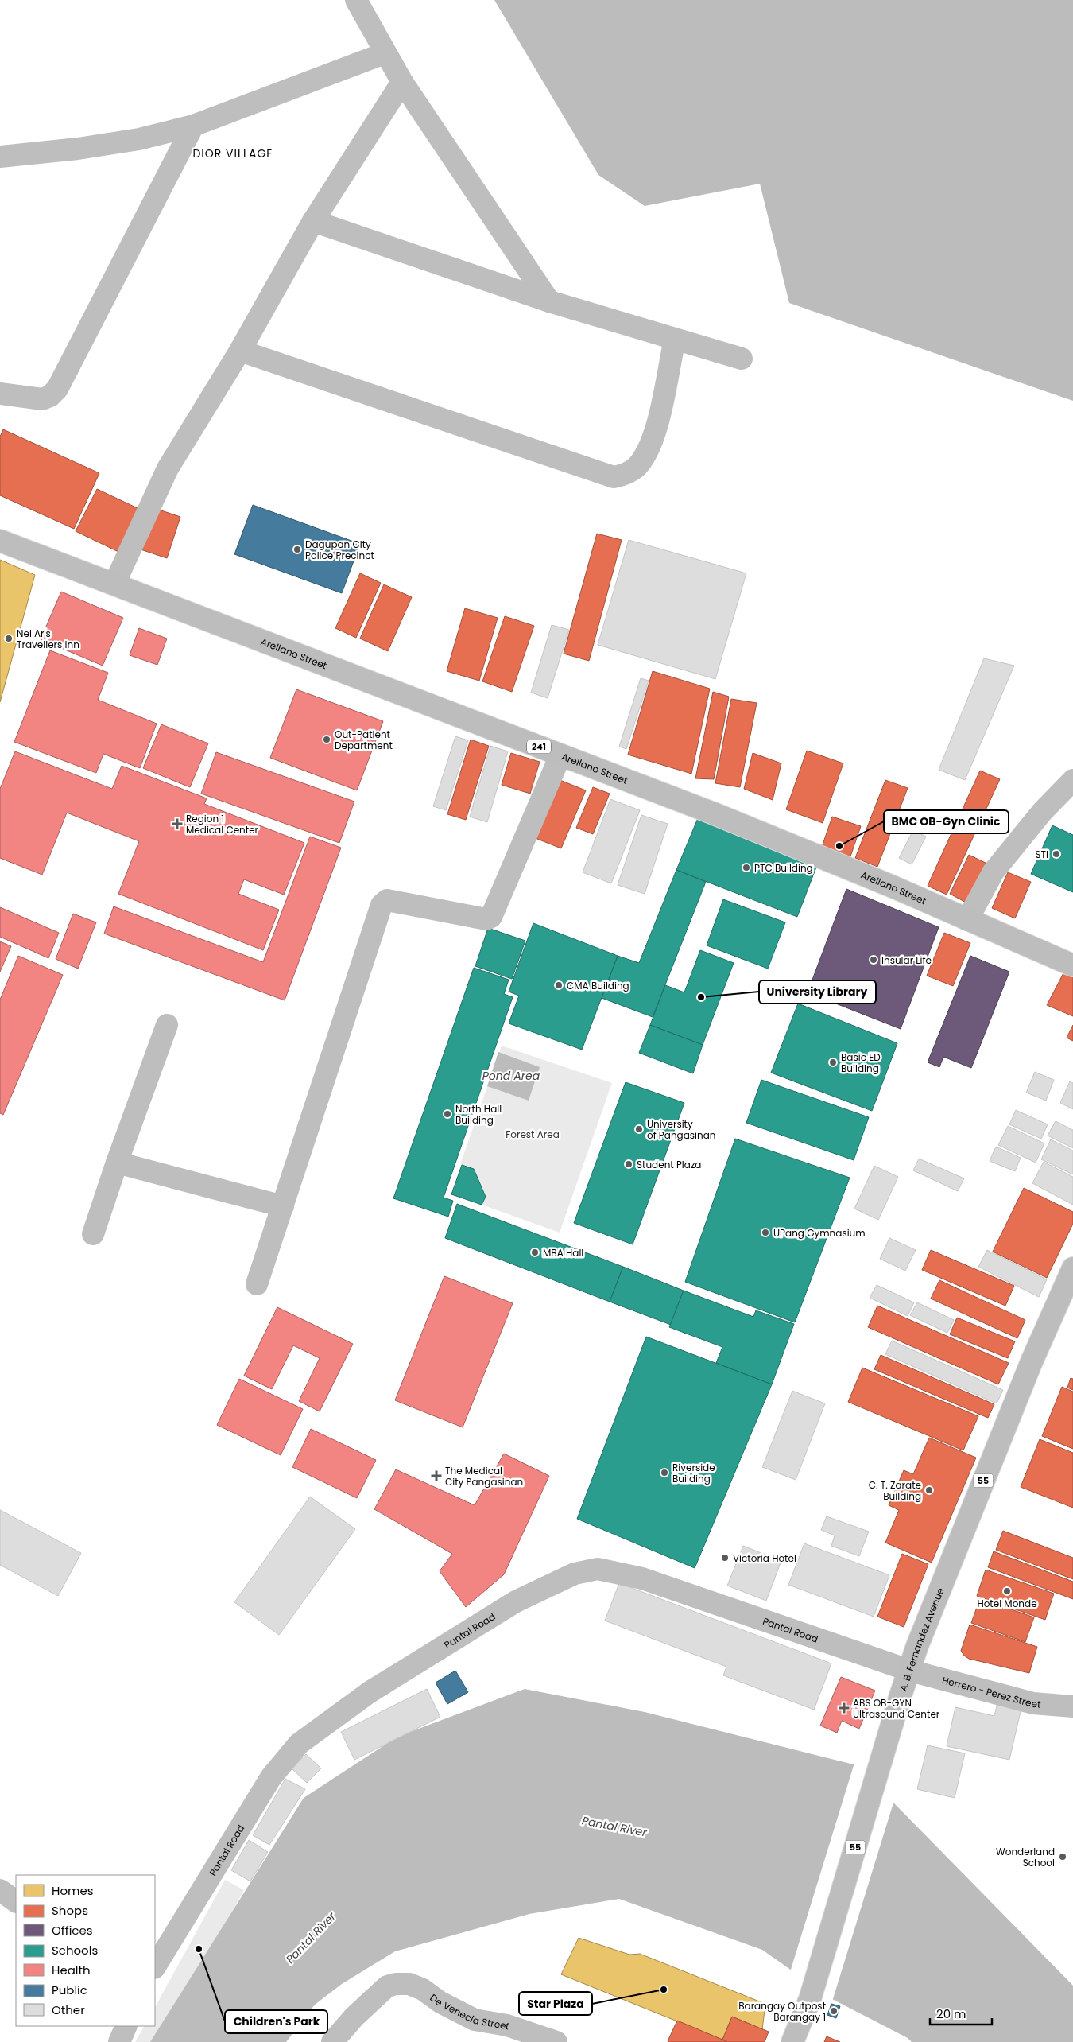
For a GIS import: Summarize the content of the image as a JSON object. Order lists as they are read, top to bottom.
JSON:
{
  "streets": {
    "main road": [
      "Arellano Street",
      "241",
      "55",
      "A. B. Fernandez Avenue"
    ],
    "street": ["Pantal Road", "Herrero - Perez Street", "De Venecia Street"]
  },
  "crossings": [
    ["Pantal Road", "A. B. Fernandez Avenue"],
    ["Pantal Road", "Herrero - Perez Street"],
    ["A. B. Fernandez Avenue", "Herrero - Perez Street"]
  ],
  "districts": ["DIOR VILLAGE"],
  "water": ["Pond Area", "Pantal River"],
  "parks": ["Forest Area"],
  "places": {
    "other": [
      "Dagupan City Police Precinct",
      "Nel Ar's Travellers Inn",
      "Out-Patient Department",
      "BMC OB-Gyn Clinic",
      "STI",
      "PTC Building",
      "Insular Life",
      "CMA Building",
      "University Library",
      "Basic ED Building",
      "North Hall Building",
      "University of Pangasinan",
      "Student Plaza",
      "UPang Gymnasium",
      "MBA Hall",
      "Riverside Building",
      "C. T. Zarate Building",
      "Victoria Hotel",
      "Hotel Monde",
      "Wonderland School",
      "Children's Park",
      "Star Plaza",
      "Barangay Outpost Barangay 1"
    ],
    "health": ["Region 1 Medical Center", "The Medical City Pangasinan", "ABS OB-GYN Ultrasound Center"]
  },
  "legend": [
    "Homes",
    "Shops",
    "Offices",
    "Schools",
    "Health",
    "Public",
    "Other"
  ],
  "scale_bar": "20 m"
}
